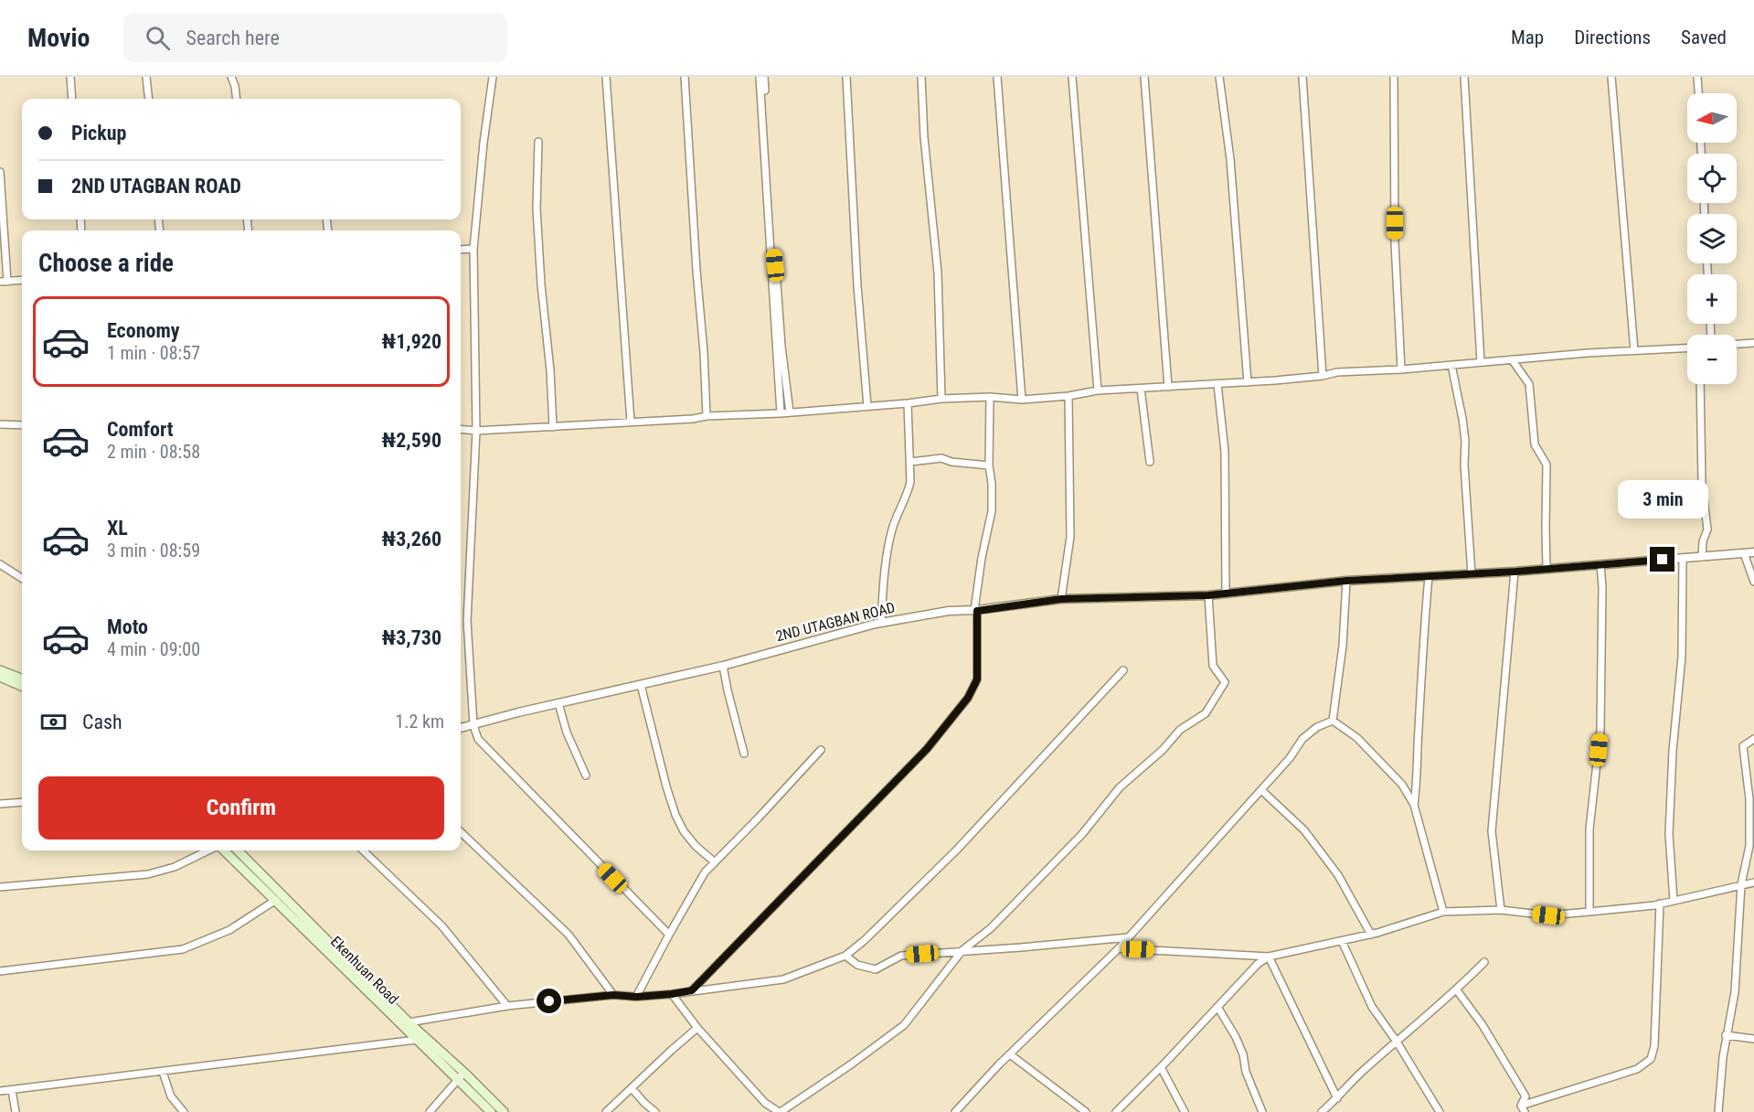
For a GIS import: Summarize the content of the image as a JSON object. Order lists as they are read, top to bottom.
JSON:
{
  "streets": {
    "main road": ["Ekenhuan Road"],
    "street": ["2ND UTAGBAN ROAD"]
  },
  "north": "left",
  "page": {
    "header": "Movio",
    "search": "Search here",
    "nav": ["Map", "Directions", "Saved"],
    "map_buttons": ["+", "−"],
    "banner": ["Pickup", "2ND UTAGBAN ROAD"],
    "heading": "Choose a ride",
    "list": [
      {
        "name": "Economy",
        "note": "1 min · 08:57",
        "value": "₦1,920"
      },
      {
        "name": "Comfort",
        "note": "2 min · 08:58",
        "value": "₦2,590"
      },
      {
        "name": "XL",
        "note": "3 min · 08:59",
        "value": "₦3,260"
      },
      {
        "name": "Moto",
        "note": "4 min · 09:00",
        "value": "₦3,730"
      }
    ],
    "bubble": "3 min",
    "pay": ["Cash", "1.2 km"],
    "buttons": "Confirm"
  }
}
